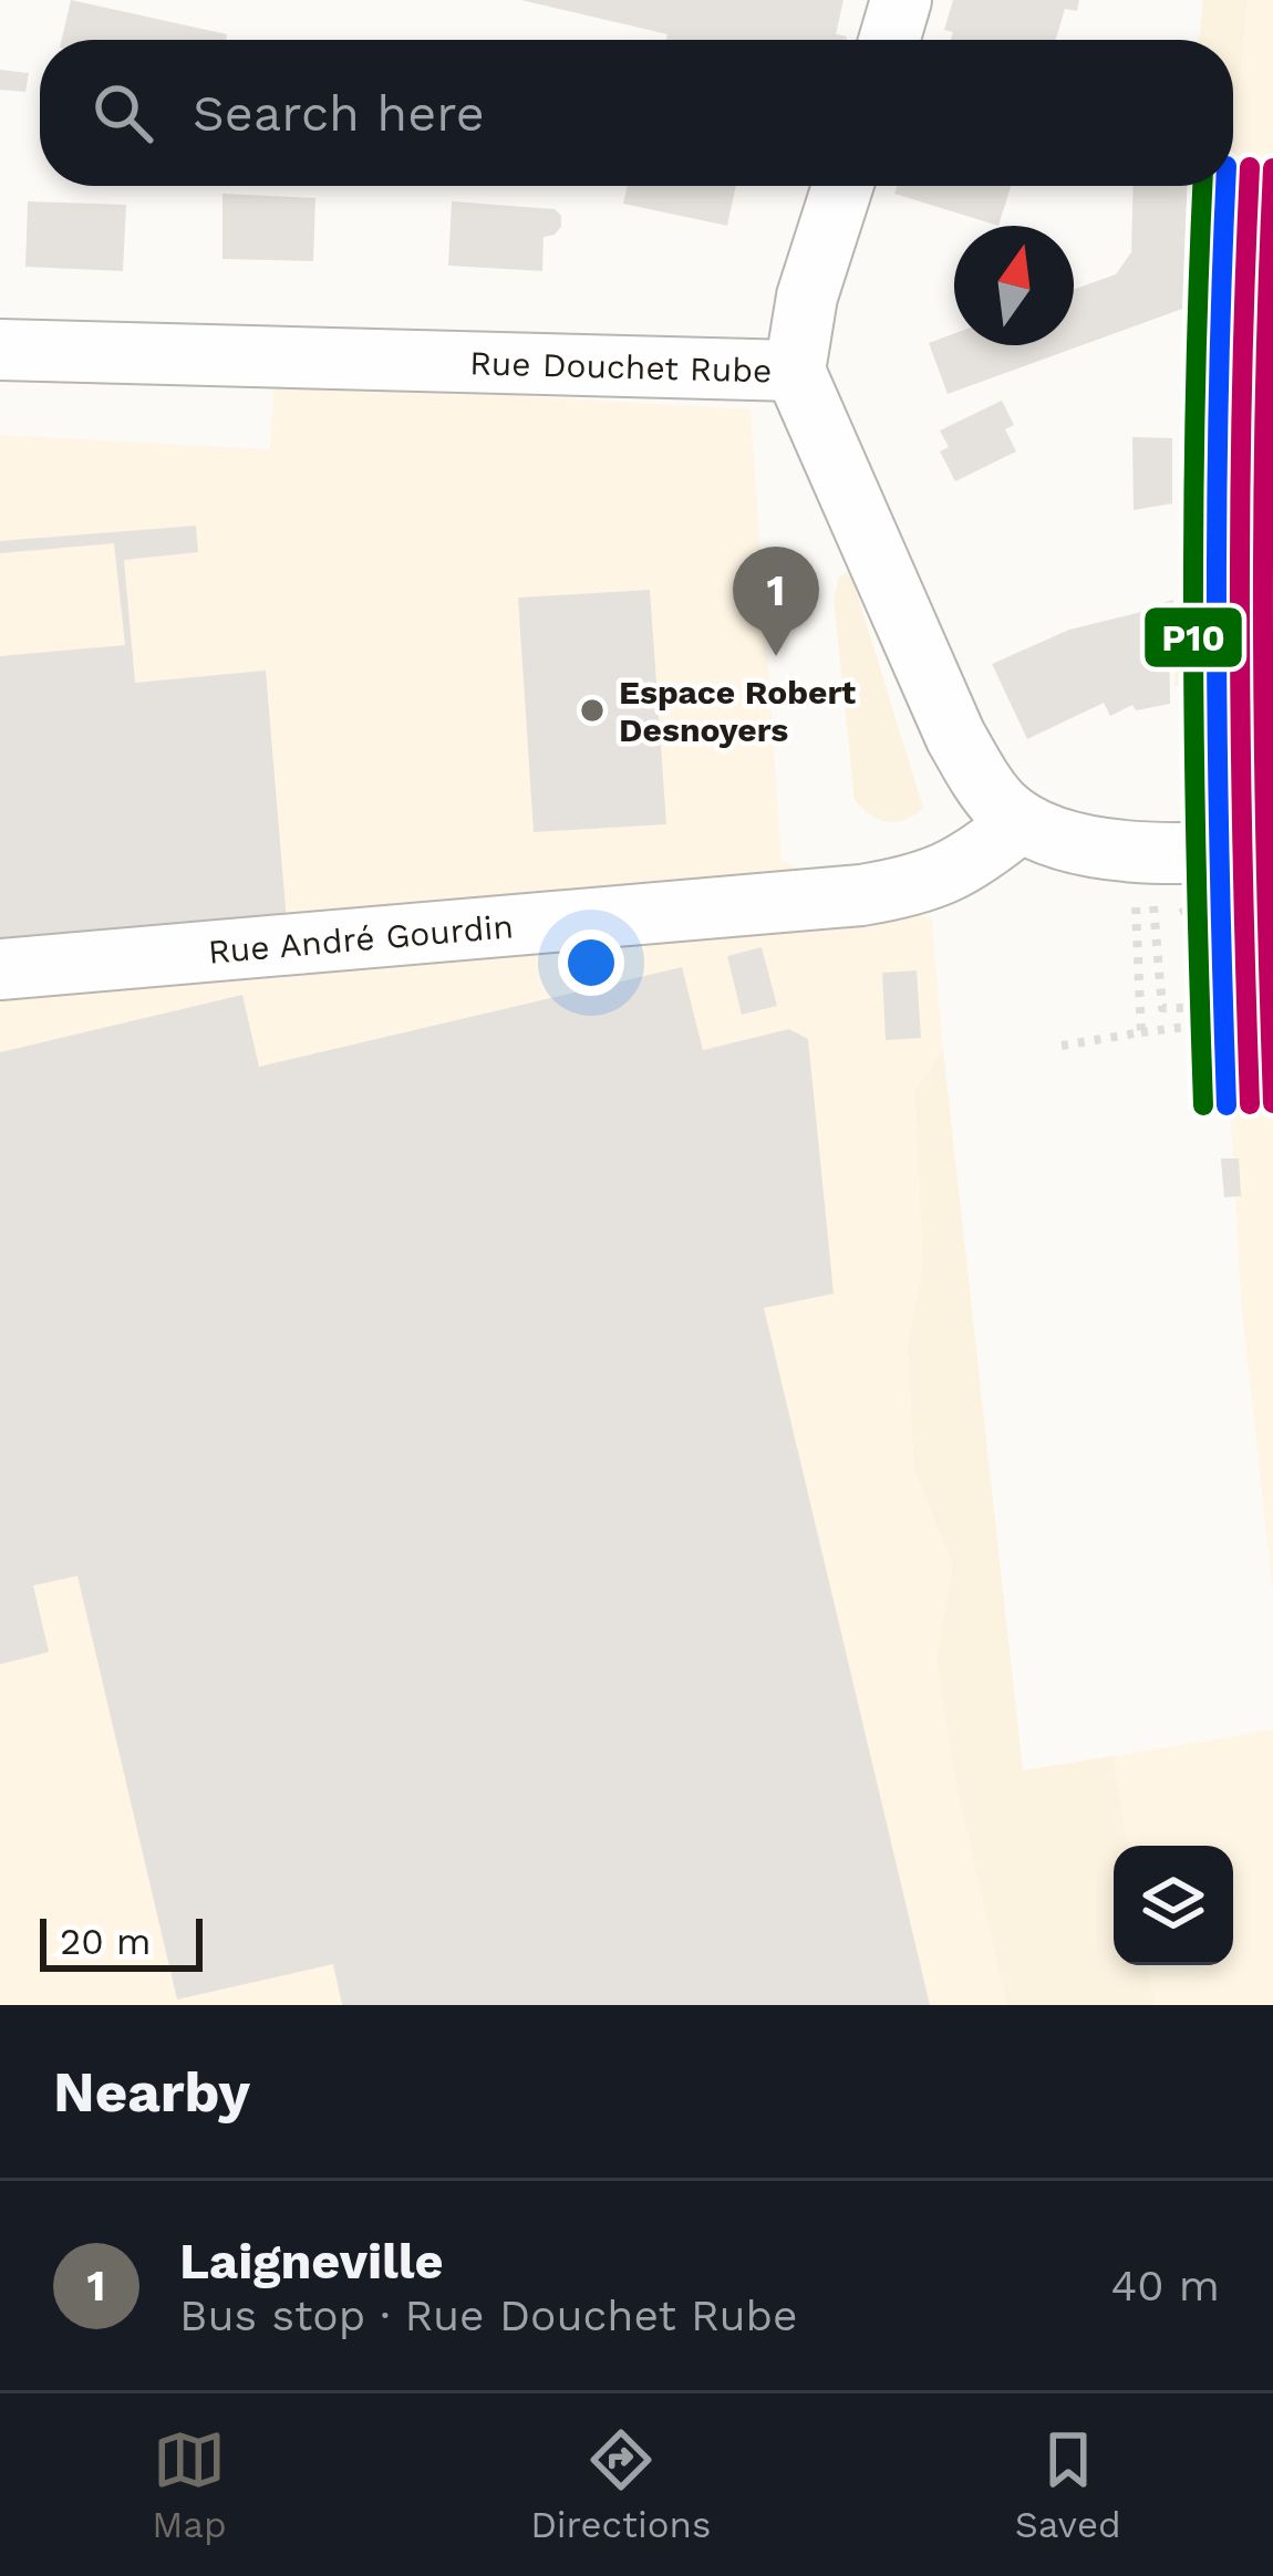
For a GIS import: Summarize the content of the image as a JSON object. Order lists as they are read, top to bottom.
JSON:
{
  "streets": {
    "street": ["Rue Douchet Rube", "Rue André Gourdin"]
  },
  "crossings": [
    ["Rue Douchet Rube", "Rue André Gourdin"]
  ],
  "places": ["Espace Robert Desnoyers"],
  "lines": ["transit line P10"],
  "scale_bar": "20 m",
  "north": "top",
  "page": {
    "search": "Search here",
    "pins": "1",
    "scale": "20 m",
    "heading": "Nearby",
    "list": [
      {
        "mark": "1",
        "name": "Laigneville",
        "note": "Bus stop · Rue Douchet Rube",
        "value": "40 m"
      }
    ],
    "nav": ["Map", "Directions", "Saved"]
  }
}
